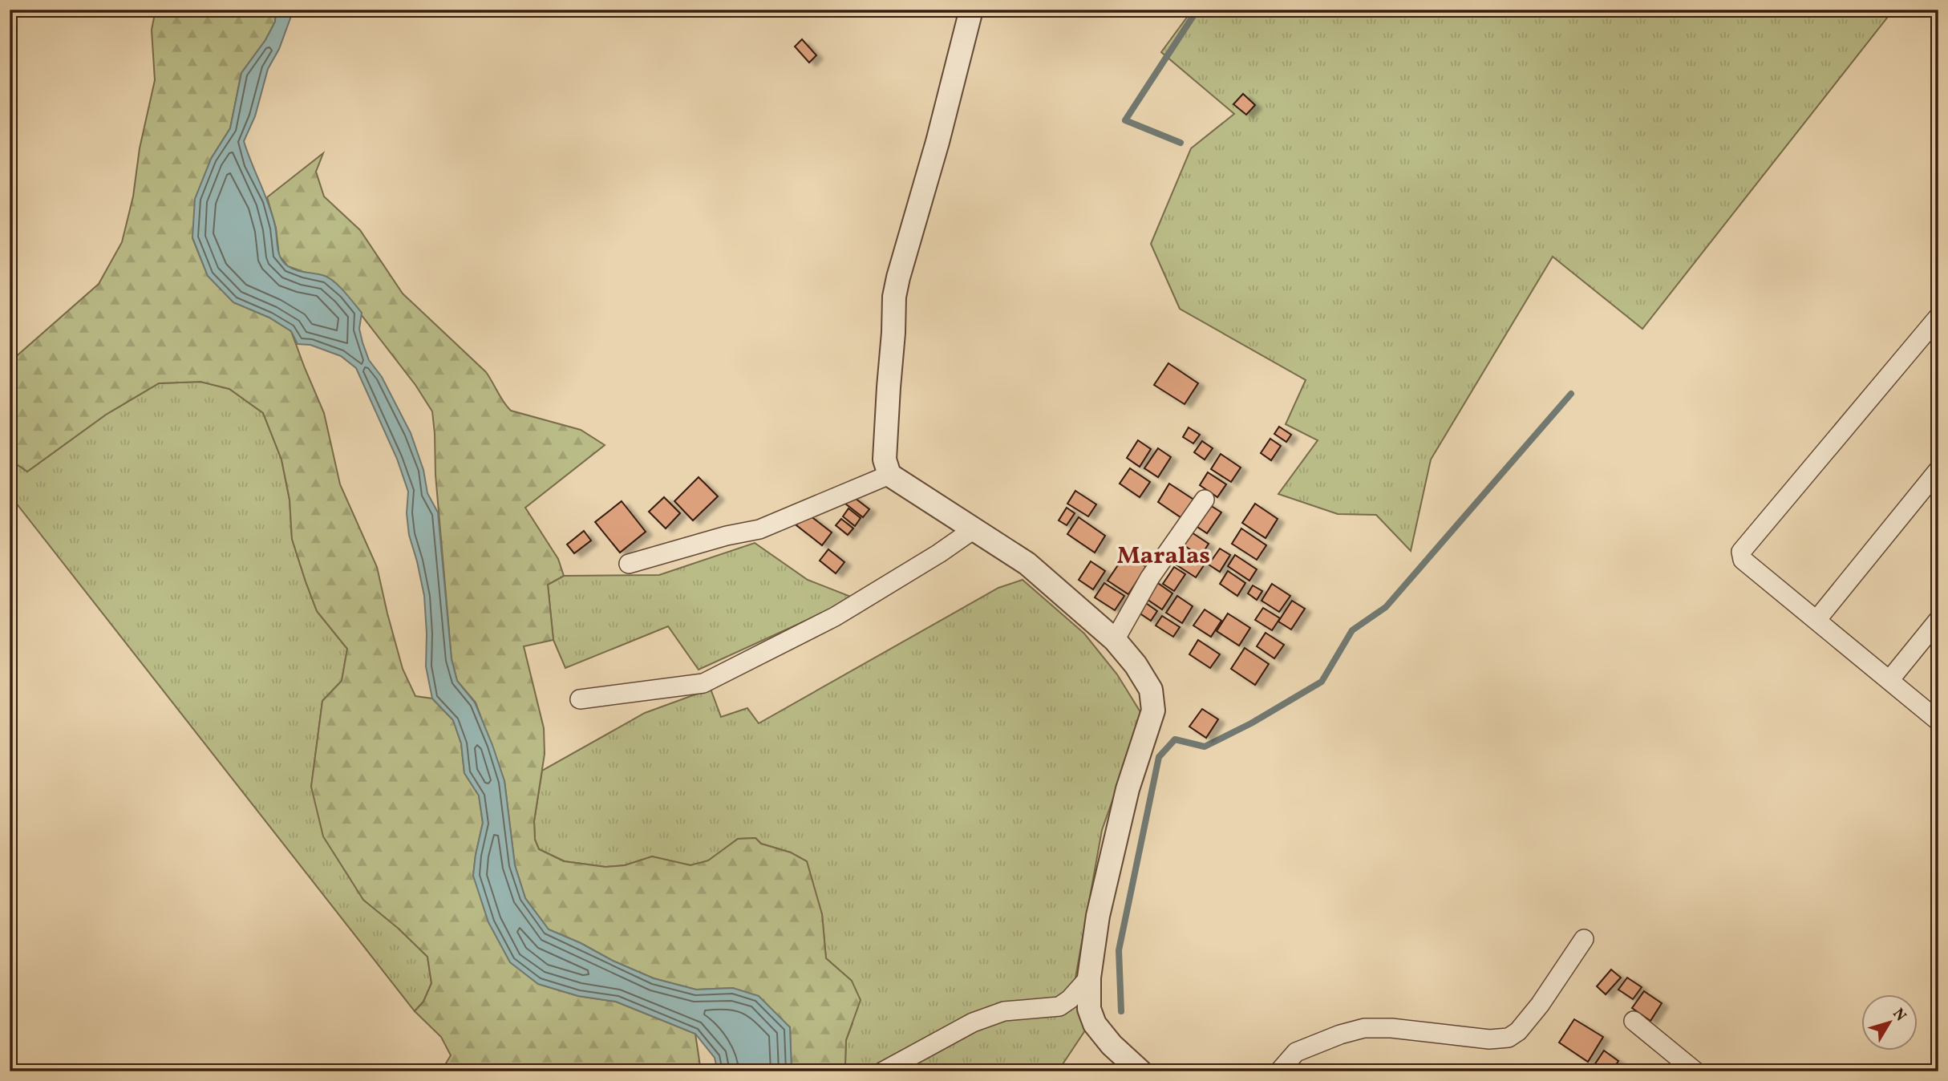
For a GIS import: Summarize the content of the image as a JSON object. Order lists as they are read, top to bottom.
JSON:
{
  "districts": ["Maralas"],
  "north": "top right"
}
